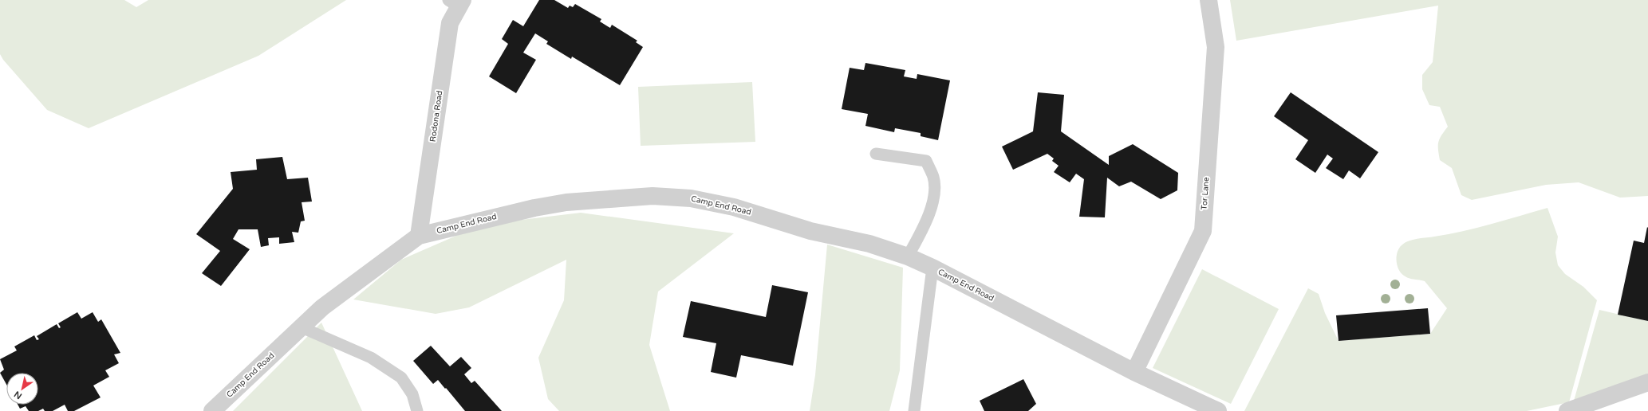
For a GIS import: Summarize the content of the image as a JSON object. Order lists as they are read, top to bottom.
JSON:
{
  "streets": {
    "street": ["Rodona Road", "Tor Lane", "Camp End Road"]
  },
  "crossings": [
    ["Rodona Road", "Camp End Road"],
    ["Tor Lane", "Camp End Road"]
  ],
  "north": "bottom left"
}
